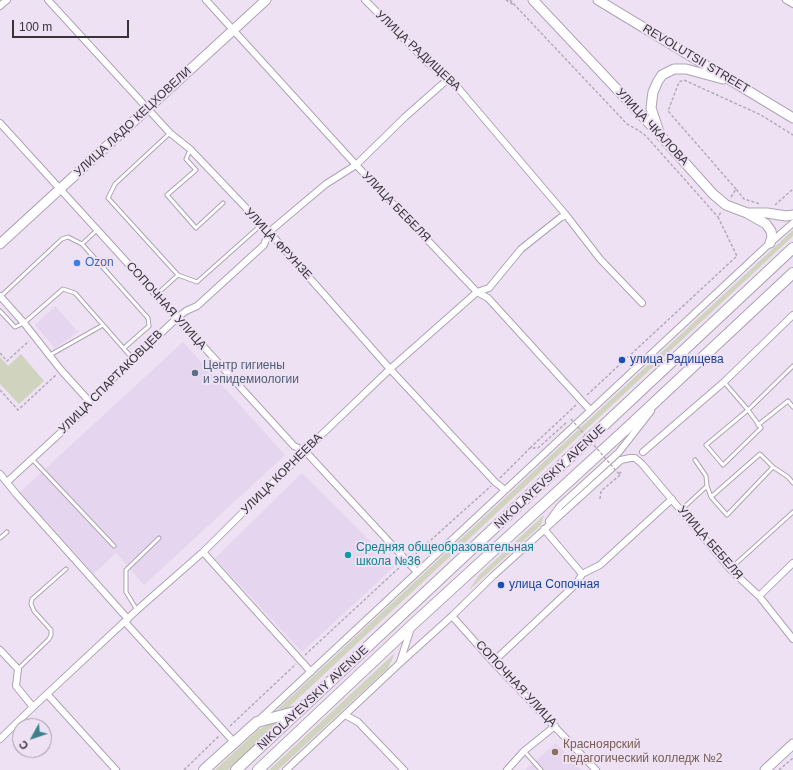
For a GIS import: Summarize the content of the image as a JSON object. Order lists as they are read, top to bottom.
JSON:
{
  "streets": {
    "main road": [
      "REVOLUTSII STREET",
      "УЛИЦА ЛАДО КЕЦХОВЕЛИ",
      "УЛИЦА ЧКАЛОВА",
      "NIKOLAYEVSKIY AVENUE"
    ],
    "street": [
      "УЛИЦА РАДИЩЕВА",
      "УЛИЦА БЕБЕЛЯ",
      "УЛИЦА ФРУНЗЕ",
      "СОПОЧНАЯ УЛИЦА",
      "УЛИЦА СПАРТАКОВЦЕВ",
      "УЛИЦА КОРНЕЕВА"
    ]
  },
  "crossings": [
    ["УЛИЦА РАДИЩЕВА", "УЛИЦА СПАРТАКОВЦЕВ"],
    ["УЛИЦА РАДИЩЕВА", "УЛИЦА КОРНЕЕВА"],
    ["УЛИЦА ЛАДО КЕЦХОВЕЛИ", "УЛИЦА БЕБЕЛЯ"],
    ["УЛИЦА ЛАДО КЕЦХОВЕЛИ", "УЛИЦА ФРУНЗЕ"],
    ["УЛИЦА ЛАДО КЕЦХОВЕЛИ", "СОПОЧНАЯ УЛИЦА"],
    ["УЛИЦА БЕБЕЛЯ", "УЛИЦА СПАРТАКОВЦЕВ"],
    ["УЛИЦА БЕБЕЛЯ", "УЛИЦА КОРНЕЕВА"],
    ["УЛИЦА ФРУНЗЕ", "УЛИЦА СПАРТАКОВЦЕВ"],
    ["УЛИЦА ФРУНЗЕ", "УЛИЦА КОРНЕЕВА"],
    ["СОПОЧНАЯ УЛИЦА", "УЛИЦА СПАРТАКОВЦЕВ"],
    ["СОПОЧНАЯ УЛИЦА", "УЛИЦА КОРНЕЕВА"]
  ],
  "places": [
    "Ozon",
    "улица Радищева",
    "Центр гигиены и эпидемиологии",
    "Средняя общеобразовательная школа №36",
    "улица Сопочная",
    "Красноярский педагогический колледж №2"
  ],
  "scale_bar": "100 m",
  "north": "bottom left"
}
